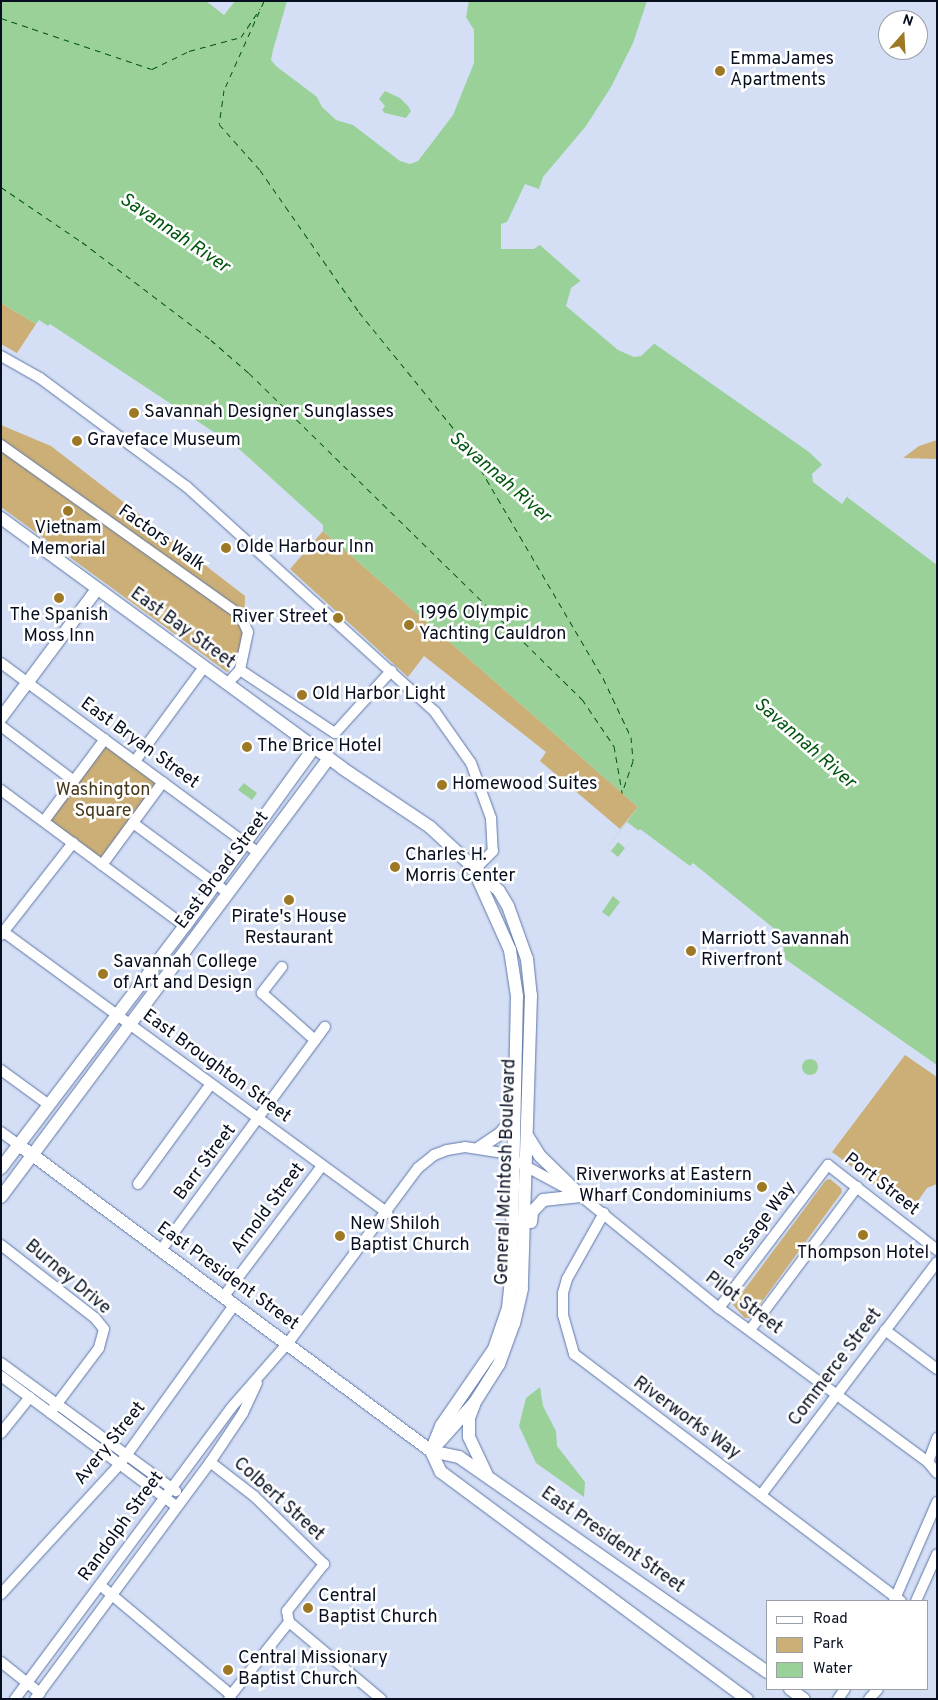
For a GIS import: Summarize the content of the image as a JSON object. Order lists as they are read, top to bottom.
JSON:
{
  "streets": {
    "main road": [
      "East Bay Street",
      "East Broad Street",
      "General McIntosh Boulevard",
      "East President Street"
    ],
    "street": [
      "Factors Walk",
      "East Bryan Street",
      "East Broughton Street",
      "Barr Street",
      "Port Street",
      "Arnold Street",
      "Passage Way",
      "Burney Drive",
      "Pilot Street",
      "Commerce Street",
      "Riverworks Way",
      "Avery Street",
      "Colbert Street",
      "Randolph Street"
    ]
  },
  "crossings": [
    ["Factors Walk", "East Bay Street"],
    ["East Bay Street", "East Broad Street"],
    ["East Bay Street", "General McIntosh Boulevard"],
    ["East Bryan Street", "East Broad Street"],
    ["East Broad Street", "East Broughton Street"],
    ["East Broad Street", "East President Street"],
    ["East Broughton Street", "Barr Street"],
    ["East Broughton Street", "Arnold Street"],
    ["East Broughton Street", "Randolph Street"],
    ["Barr Street", "East President Street"],
    ["General McIntosh Boulevard", "East President Street"],
    ["General McIntosh Boulevard", "Pilot Street"],
    ["General McIntosh Boulevard", "Randolph Street"],
    ["Port Street", "Passage Way"],
    ["Arnold Street", "East President Street"],
    ["Passage Way", "Pilot Street"],
    ["East President Street", "Avery Street"],
    ["East President Street", "Randolph Street"],
    ["Pilot Street", "Commerce Street"],
    ["Pilot Street", "Riverworks Way"],
    ["Pilot Street", "Randolph Street"],
    ["Commerce Street", "Riverworks Way"],
    ["Colbert Street", "Randolph Street"]
  ],
  "water": ["Savannah River"],
  "parks": ["Washington Square"],
  "places": [
    "EmmaJames Apartments",
    "Savannah Designer Sunglasses",
    "Graveface Museum",
    "Vietnam Memorial",
    "Olde Harbour Inn",
    "The Spanish Moss Inn",
    "River Street",
    "1996 Olympic Yachting Cauldron",
    "Old Harbor Light",
    "The Brice Hotel",
    "Homewood Suites",
    "Charles H. Morris Center",
    "Pirate's House Restaurant",
    "Marriott Savannah Riverfront",
    "Savannah College of Art and Design",
    "Riverworks at Eastern Wharf Condominiums",
    "Thompson Hotel",
    "New Shiloh Baptist Church",
    "Central Baptist Church",
    "Central Missionary Baptist Church"
  ],
  "legend": ["Road", "Park", "Water"],
  "north": "top"
}
